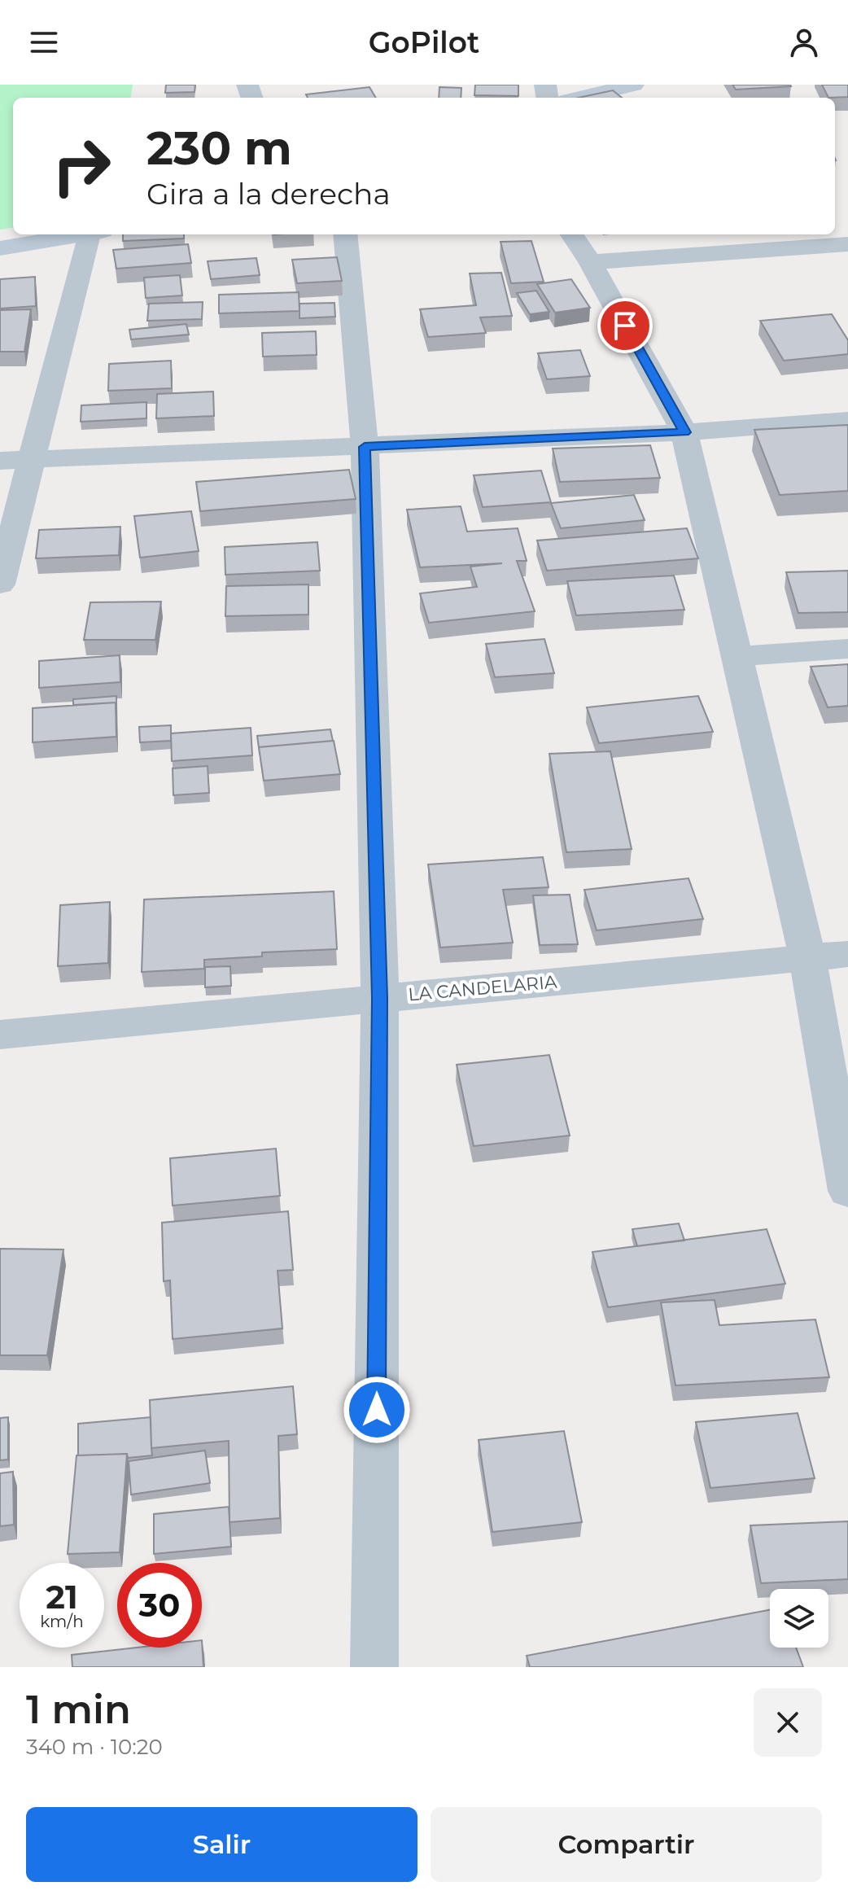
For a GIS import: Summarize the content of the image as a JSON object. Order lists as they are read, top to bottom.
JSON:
{
  "streets": {
    "street": ["LA CANDELARIA"]
  },
  "page": {
    "header": "GoPilot",
    "turn": ["230 m", "Gira a la derecha"],
    "speed": "21 km/h",
    "limit": "30",
    "heading": ["1 min", "340 m · 10:20"],
    "buttons": ["Salir", "Compartir"]
  }
}
